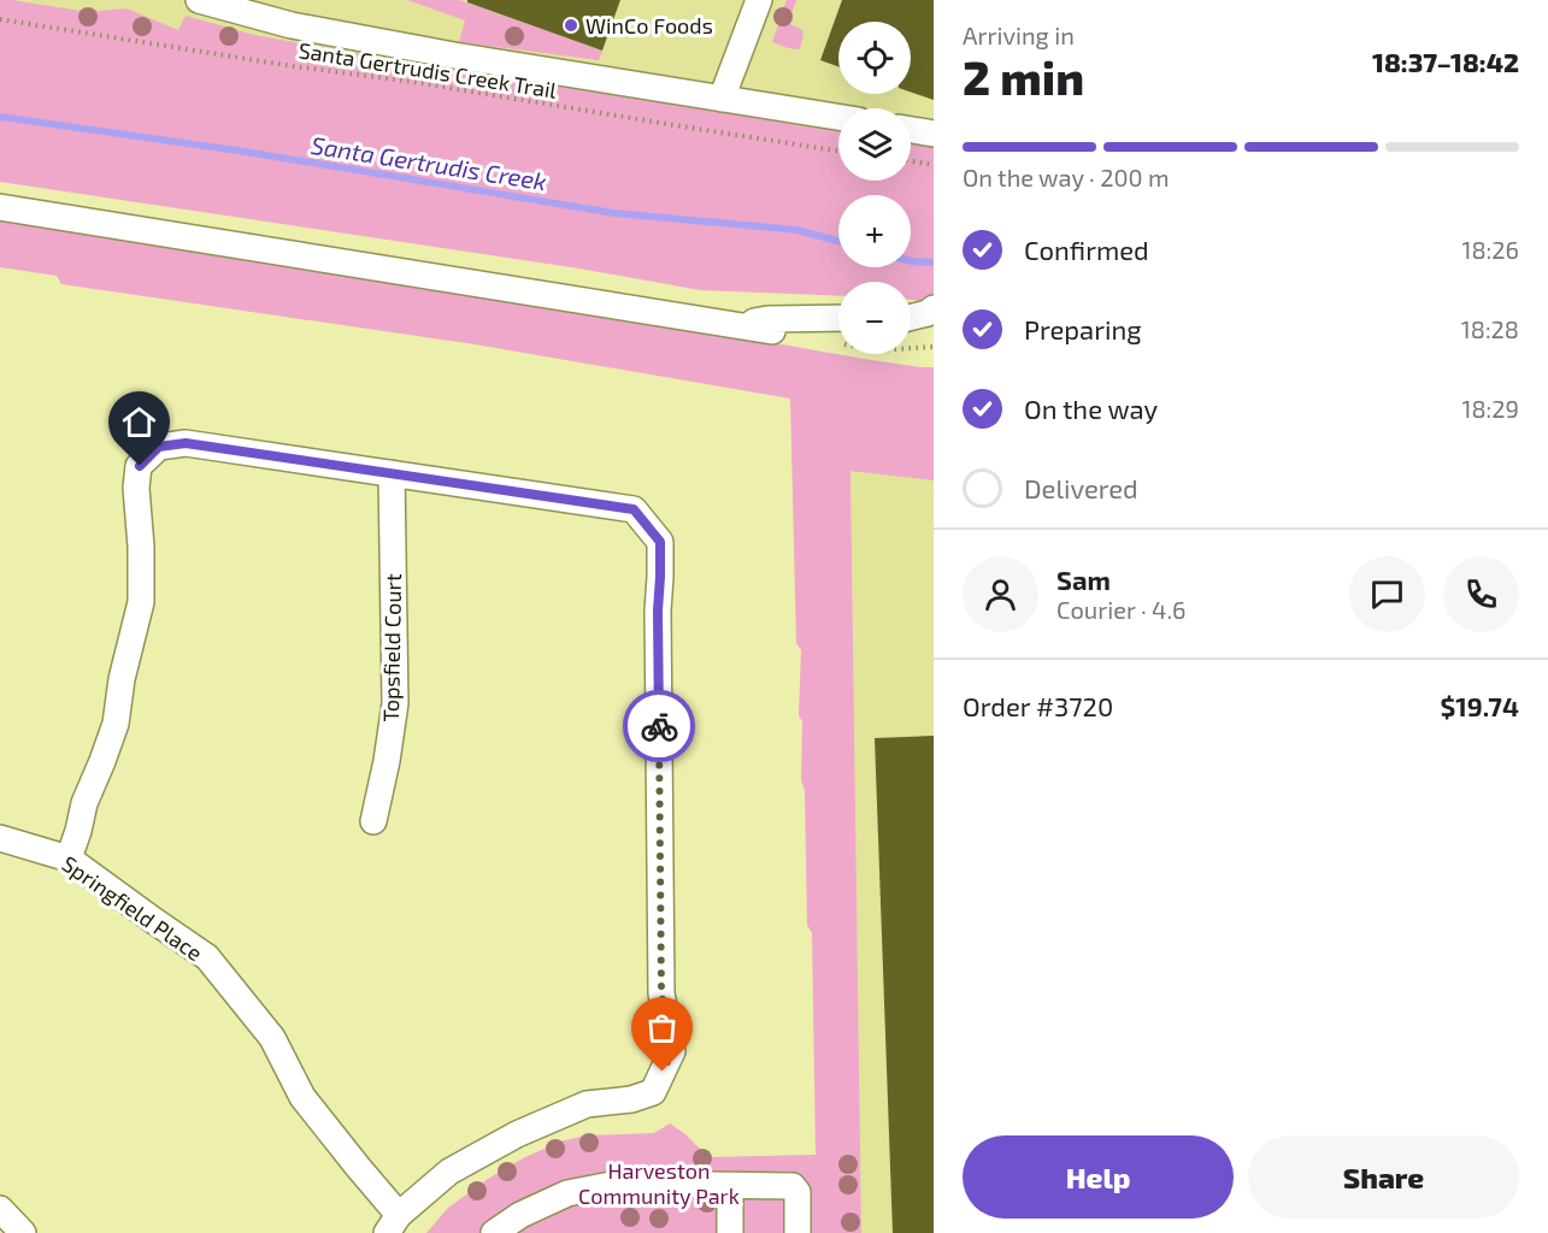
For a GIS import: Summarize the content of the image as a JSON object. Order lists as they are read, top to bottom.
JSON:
{
  "streets": {
    "street": ["Topsfield Court", "Springfield Place"],
    "path": ["Santa Gertrudis Creek Trail"]
  },
  "water": ["Santa Gertrudis Creek"],
  "parks": ["Harveston Community Park"],
  "places": ["WinCo Foods"],
  "page": {
    "heading": ["2 min", "Arriving in", "18:37–18:42"],
    "panel": [
      "Sam",
      "Courier · 4.6",
      "Order #3720",
      "$19.74"
    ],
    "map_buttons": ["+", "−"],
    "bar": "On the way · 200 m",
    "list": [
      ["Confirmed", "18:26"],
      ["Preparing", "18:28"],
      ["On the way", "18:29"],
      "Delivered"
    ],
    "buttons": ["Help", "Share"]
  }
}
